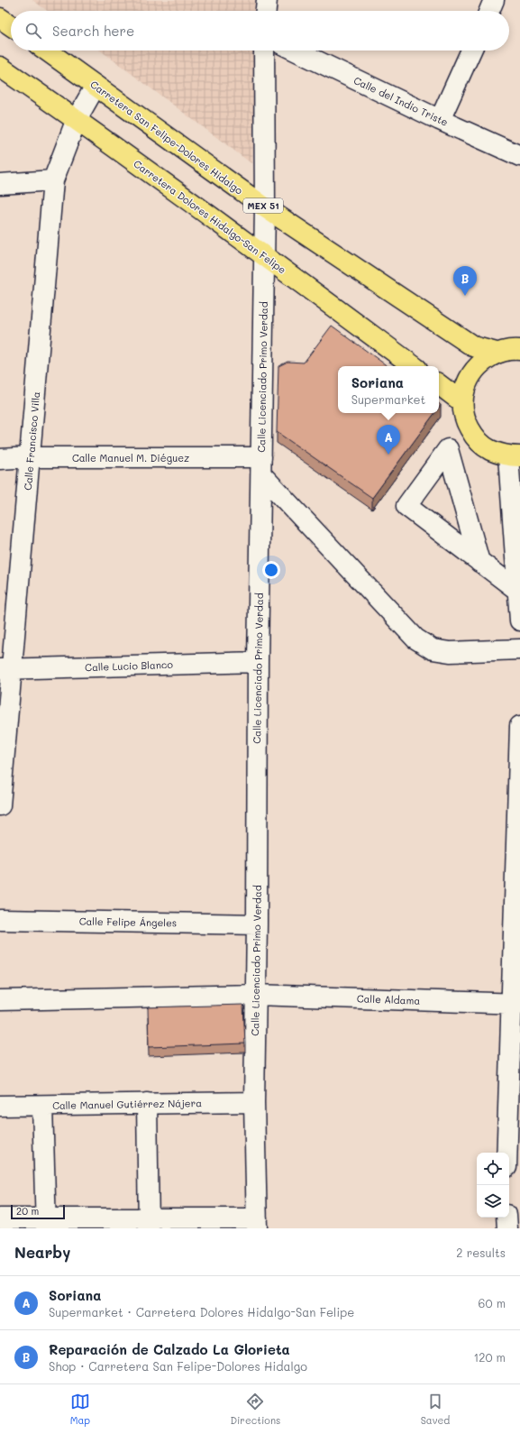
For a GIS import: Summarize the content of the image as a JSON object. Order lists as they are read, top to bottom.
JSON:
{
  "streets": {
    "main road": ["Carretera San Felipe-Dolores Hidalgo", "MEX 51", "Carretera Dolores Hidalgo-San Felipe"],
    "street": [
      "Calle del Indio Triste",
      "Calle Licenciado Primo Verdad",
      "Calle Francisco Villa",
      "Calle Manuel M. Diéguez",
      "Calle Lucio Blanco",
      "Calle Felipe Ángeles",
      "Calle Aldama",
      "Calle Manuel Gutiérrez Nájera"
    ]
  },
  "crossings": [
    ["Carretera San Felipe-Dolores Hidalgo", "MEX 51"],
    ["Carretera San Felipe-Dolores Hidalgo", "Calle Licenciado Primo Verdad"],
    ["Carretera San Felipe-Dolores Hidalgo", "Calle Francisco Villa"],
    ["Carretera Dolores Hidalgo-San Felipe", "Calle Licenciado Primo Verdad"],
    ["Carretera Dolores Hidalgo-San Felipe", "Calle Francisco Villa"],
    ["Calle Licenciado Primo Verdad", "Calle Manuel M. Diéguez"],
    ["Calle Licenciado Primo Verdad", "Calle Lucio Blanco"],
    ["Calle Licenciado Primo Verdad", "Calle Felipe Ángeles"],
    ["Calle Licenciado Primo Verdad", "Calle Aldama"],
    ["Calle Licenciado Primo Verdad", "Calle Manuel Gutiérrez Nájera"],
    ["Calle Francisco Villa", "Calle Manuel M. Diéguez"],
    ["Calle Francisco Villa", "Calle Lucio Blanco"]
  ],
  "scale_bar": "20 m",
  "page": {
    "search": "Search here",
    "pins": ["B", "A"],
    "popup": ["Soriana", "Supermarket"],
    "scale": "20 m",
    "heading": ["Nearby", "2 results"],
    "list": [
      {
        "mark": "A",
        "name": "Soriana",
        "note": "Supermarket · Carretera Dolores Hidalgo-San Felipe",
        "value": "60 m"
      },
      {
        "mark": "B",
        "name": "Reparación de Calzado La Glorieta",
        "note": "Shop · Carretera San Felipe-Dolores Hidalgo",
        "value": "120 m"
      }
    ],
    "nav": ["Map", "Directions", "Saved"]
  }
}
